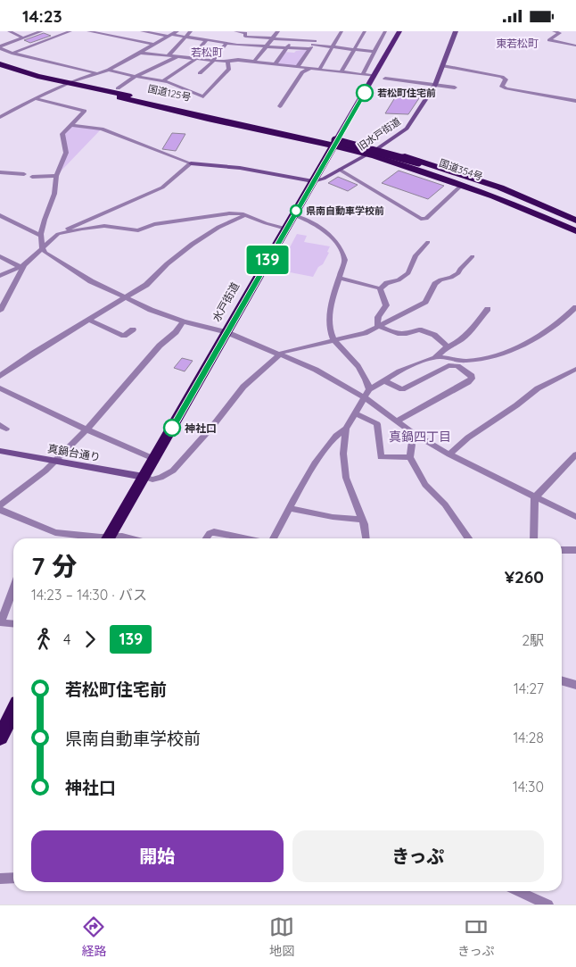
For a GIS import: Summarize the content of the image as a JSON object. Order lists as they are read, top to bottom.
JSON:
{
  "streets": {
    "highway": ["国道125号", "国道354号", "水戸街道"],
    "street": ["旧水戸街道", "真鍋台通り"]
  },
  "crossings": [
    ["国道125号", "国道354号"],
    ["国道125号", "水戸街道"],
    ["旧水戸街道", "水戸街道"],
    ["国道354号", "水戸街道"],
    ["水戸街道", "真鍋台通り"]
  ],
  "districts": ["東若松町", "若松町", "真鍋四丁目"],
  "places": ["若松町住宅前", "県南自動車学校前", "神社口"],
  "lines": ["bus line 139"],
  "page": {
    "status": "14:23",
    "on_map": "139",
    "heading": ["7 分", "14:23 – 14:30 · バス", "¥260"],
    "legs": ["4", "139", "2駅"],
    "list": [
      {
        "name": "若松町住宅前",
        "value": "14:27"
      },
      {
        "name": "県南自動車学校前",
        "value": "14:28"
      },
      {
        "name": "神社口",
        "value": "14:30"
      }
    ],
    "buttons": ["開始", "きっぷ"],
    "tabs": ["経路", "地図", "きっぷ"]
  }
}
